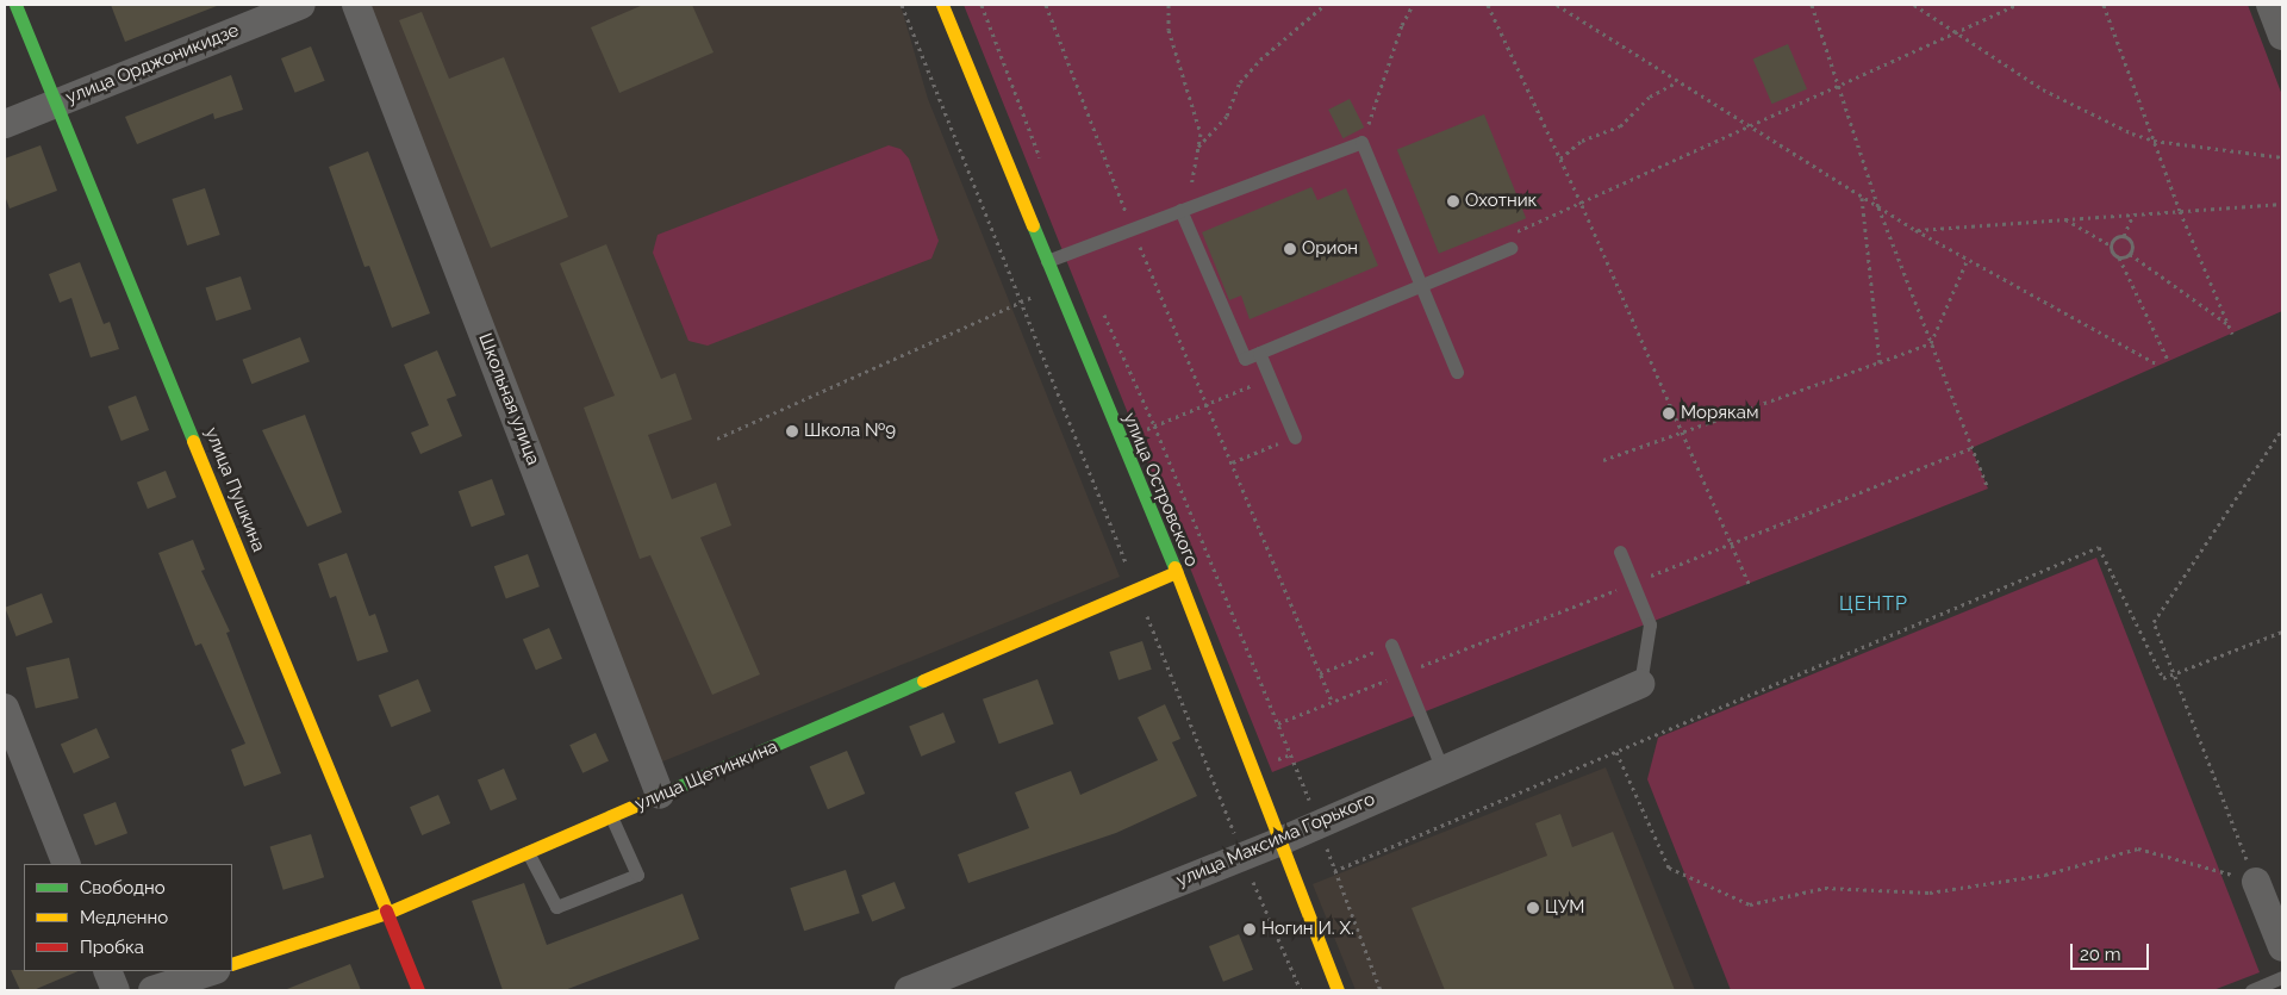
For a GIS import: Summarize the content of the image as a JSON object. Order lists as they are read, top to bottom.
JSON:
{
  "streets": {
    "street": [
      "улица Орджоникидзе",
      "Школьная улица",
      "улица Пушкина",
      "улица Островского",
      "улица Щетинкина",
      "улица Максима Горького"
    ]
  },
  "crossings": [
    ["улица Орджоникидзе", "улица Пушкина"],
    ["Школьная улица", "улица Щетинкина"],
    ["улица Пушкина", "улица Щетинкина"],
    ["улица Островского", "улица Щетинкина"],
    ["улица Островского", "улица Максима Горького"]
  ],
  "districts": ["ЦЕНТР"],
  "places": [
    "Охотник",
    "Орион",
    "Морякам",
    "Школа №9",
    "ЦУМ",
    "Ногин И. Х."
  ],
  "legend": ["Свободно", "Медленно", "Пробка"],
  "scale_bar": "20 m"
}
